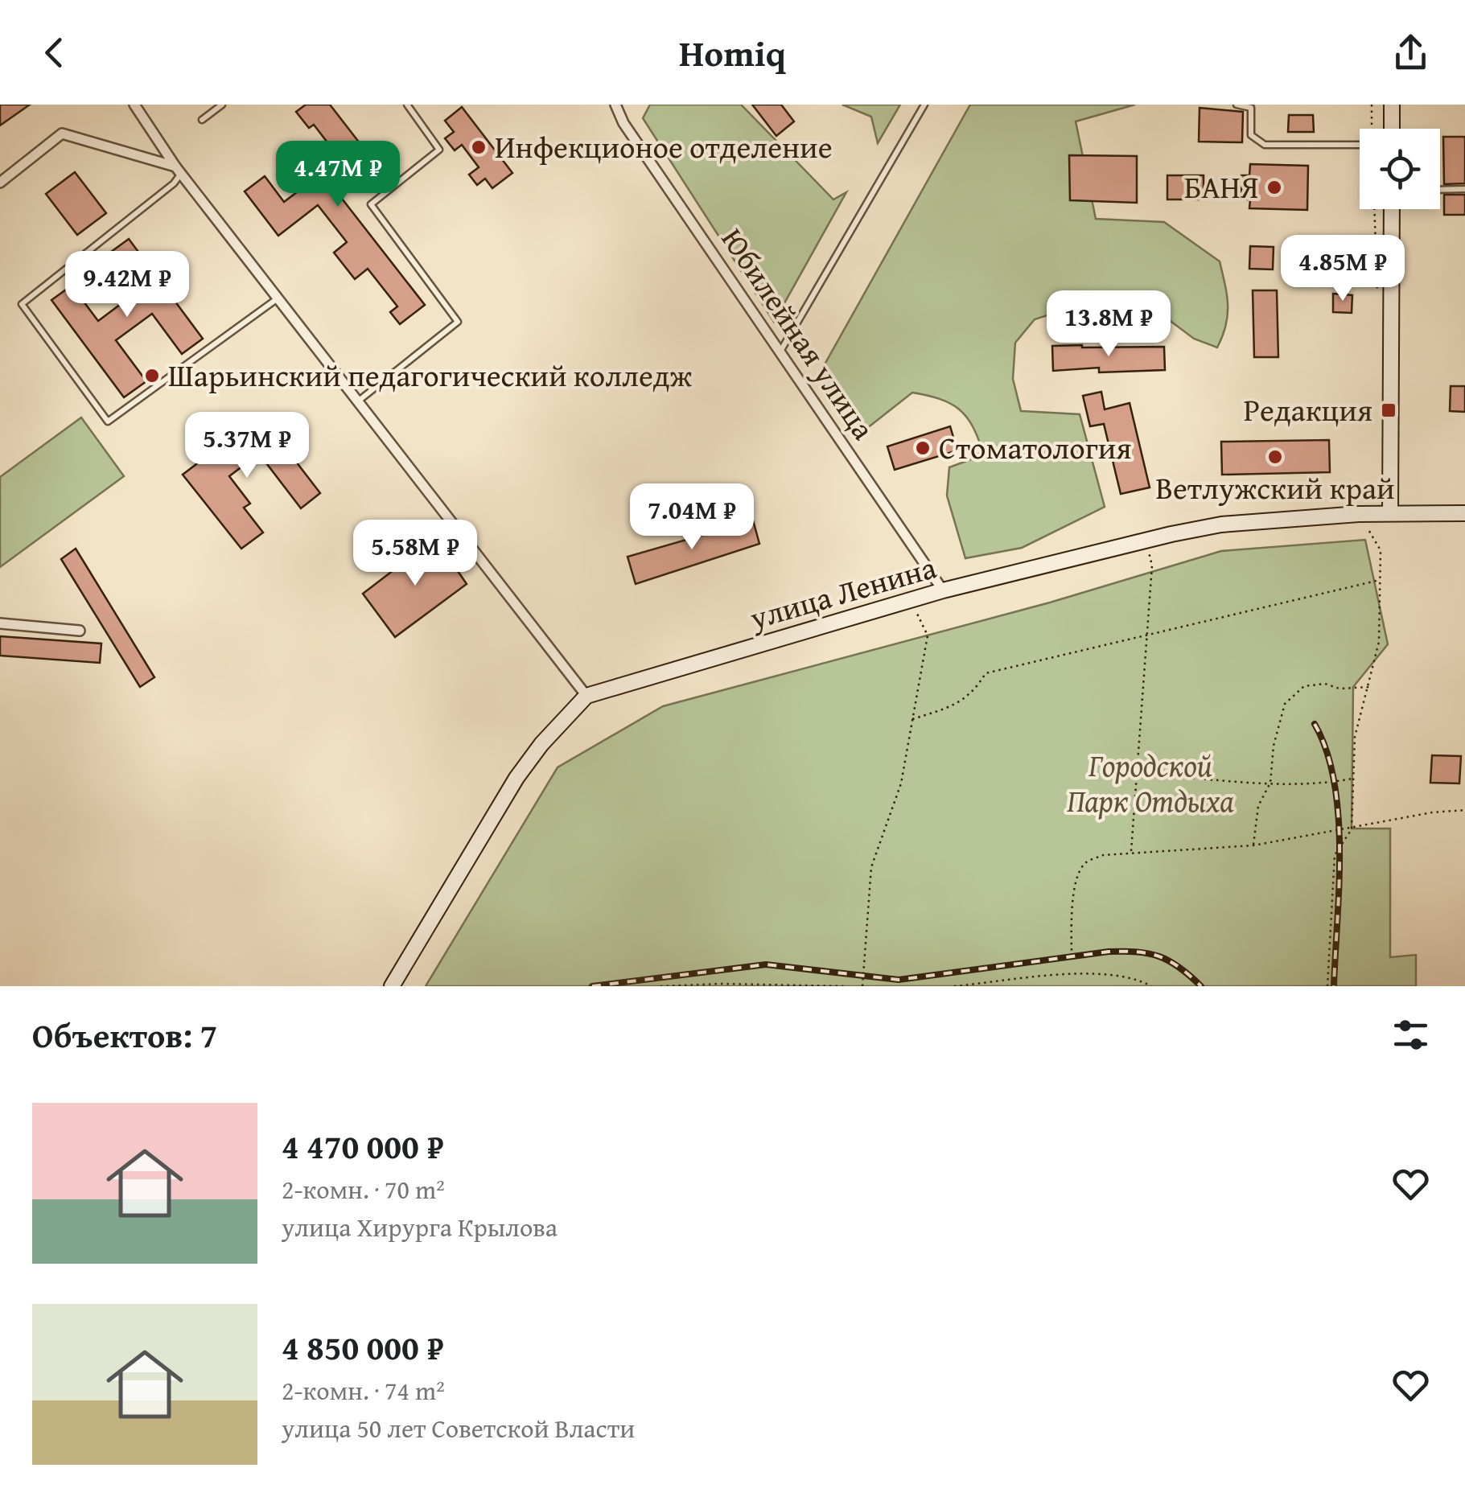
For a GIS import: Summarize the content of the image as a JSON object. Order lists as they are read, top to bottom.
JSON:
{
  "streets": {
    "street": ["Юбилейная улица", "улица Ленина"]
  },
  "crossings": [
    ["Юбилейная улица", "улица Ленина"]
  ],
  "parks": ["Городской Парк Отдыха"],
  "places": {
    "other": [
      "Инфекционое отделение",
      "БАНЯ",
      "Шарьинский педагогический колледж",
      "Стоматология",
      "Ветлужский край"
    ],
    "transit": ["Редакция"]
  },
  "page": {
    "header": "Homiq",
    "price": [
      "4.47M ₽",
      "4.85M ₽",
      "9.42M ₽",
      "13.8M ₽",
      "5.37M ₽",
      "7.04M ₽",
      "5.58M ₽"
    ],
    "heading": "Объектов: 7",
    "list": [
      {
        "name": "4 470 000 ₽",
        "note": "2-комн. · 70 m² · улица Хирурга Крылова"
      },
      {
        "name": "4 850 000 ₽",
        "note": "2-комн. · 74 m² · улица 50 лет Советской Власти"
      }
    ]
  }
}
